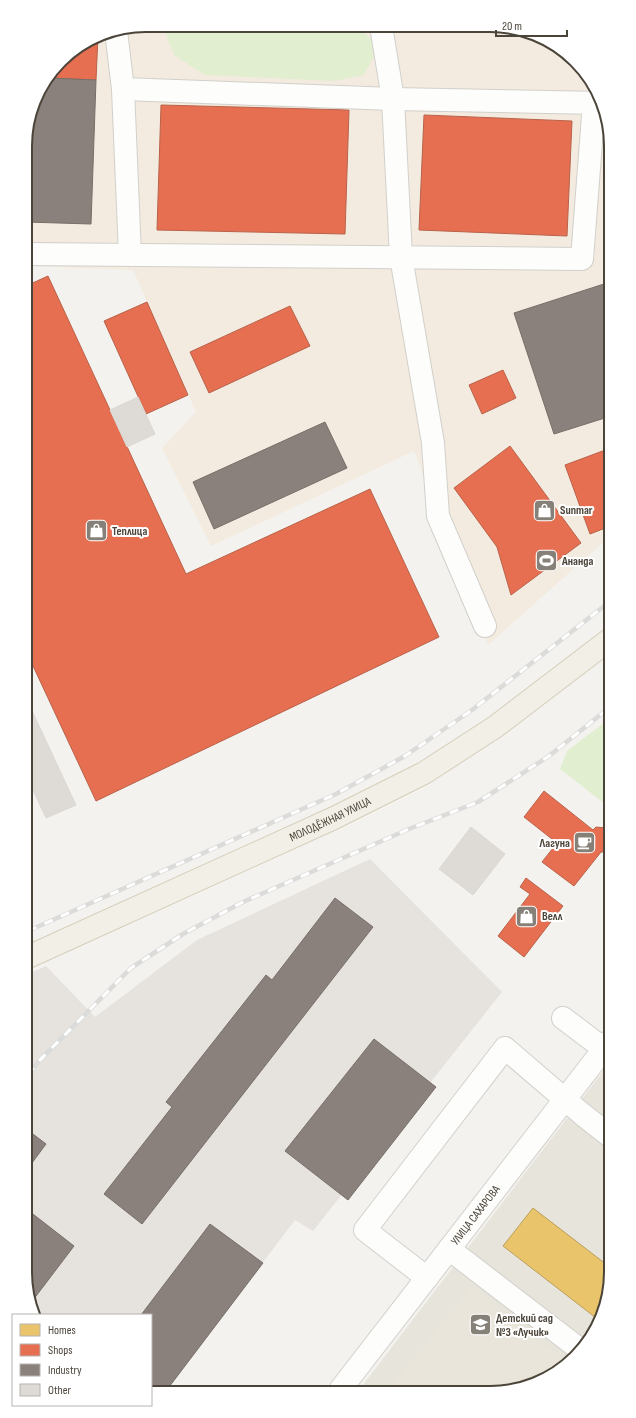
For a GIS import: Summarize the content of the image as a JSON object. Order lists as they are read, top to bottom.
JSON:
{
  "streets": {
    "main road": ["МОЛОДЁЖНАЯ УЛИЦА"],
    "street": ["УЛИЦА САХАРОВА"]
  },
  "places": {
    "shop": ["Sunmar", "Теплица", "Велл"],
    "sports": ["Ананда"],
    "cafe": ["Лагуна"],
    "school or university": ["Детский сад №3 «Лучик»"]
  },
  "legend": [
    "Homes",
    "Shops",
    "Industry",
    "Other"
  ],
  "scale_bar": "20 m"
}
